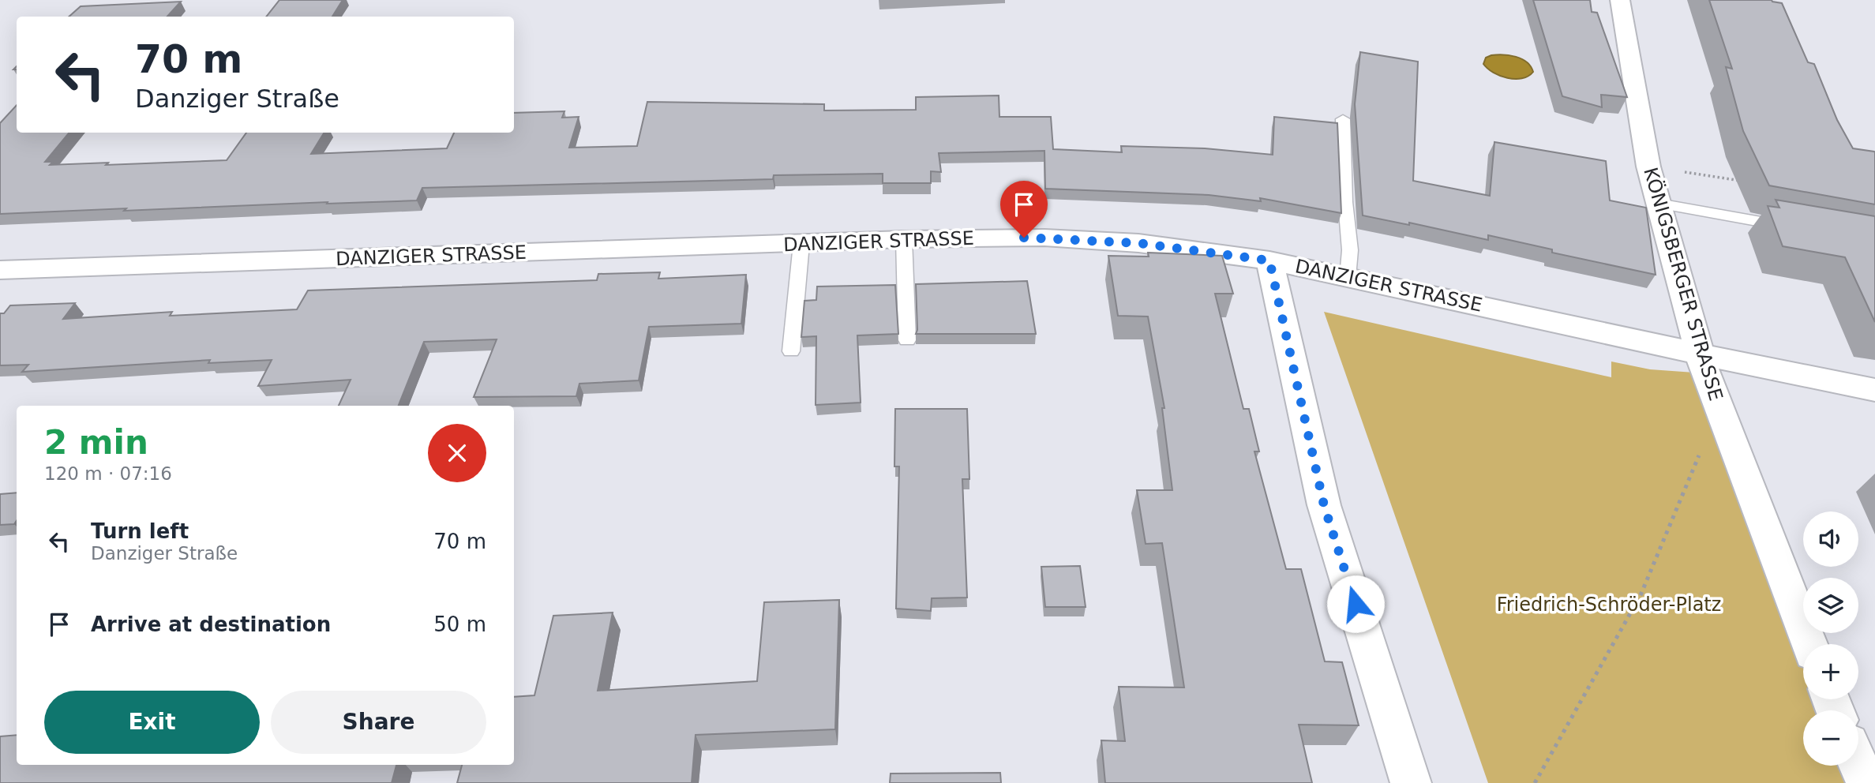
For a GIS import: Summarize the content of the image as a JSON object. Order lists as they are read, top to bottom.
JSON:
{
  "streets": {
    "street": ["DANZIGER STRASSE", "KÖNIGSBERGER STRASSE"]
  },
  "crossings": [
    ["DANZIGER STRASSE", "KÖNIGSBERGER STRASSE"]
  ],
  "parks": ["Friedrich-Schröder-Platz"],
  "page": {
    "turn": ["70 m", "Danziger Straße"],
    "heading": ["2 min", "120 m · 07:16"],
    "list": [
      {
        "name": "Turn left",
        "note": "Danziger Straße",
        "value": "70 m"
      },
      {
        "name": "Arrive at destination",
        "value": "50 m"
      }
    ],
    "map_buttons": ["+", "−"],
    "buttons": ["Exit", "Share"]
  }
}
